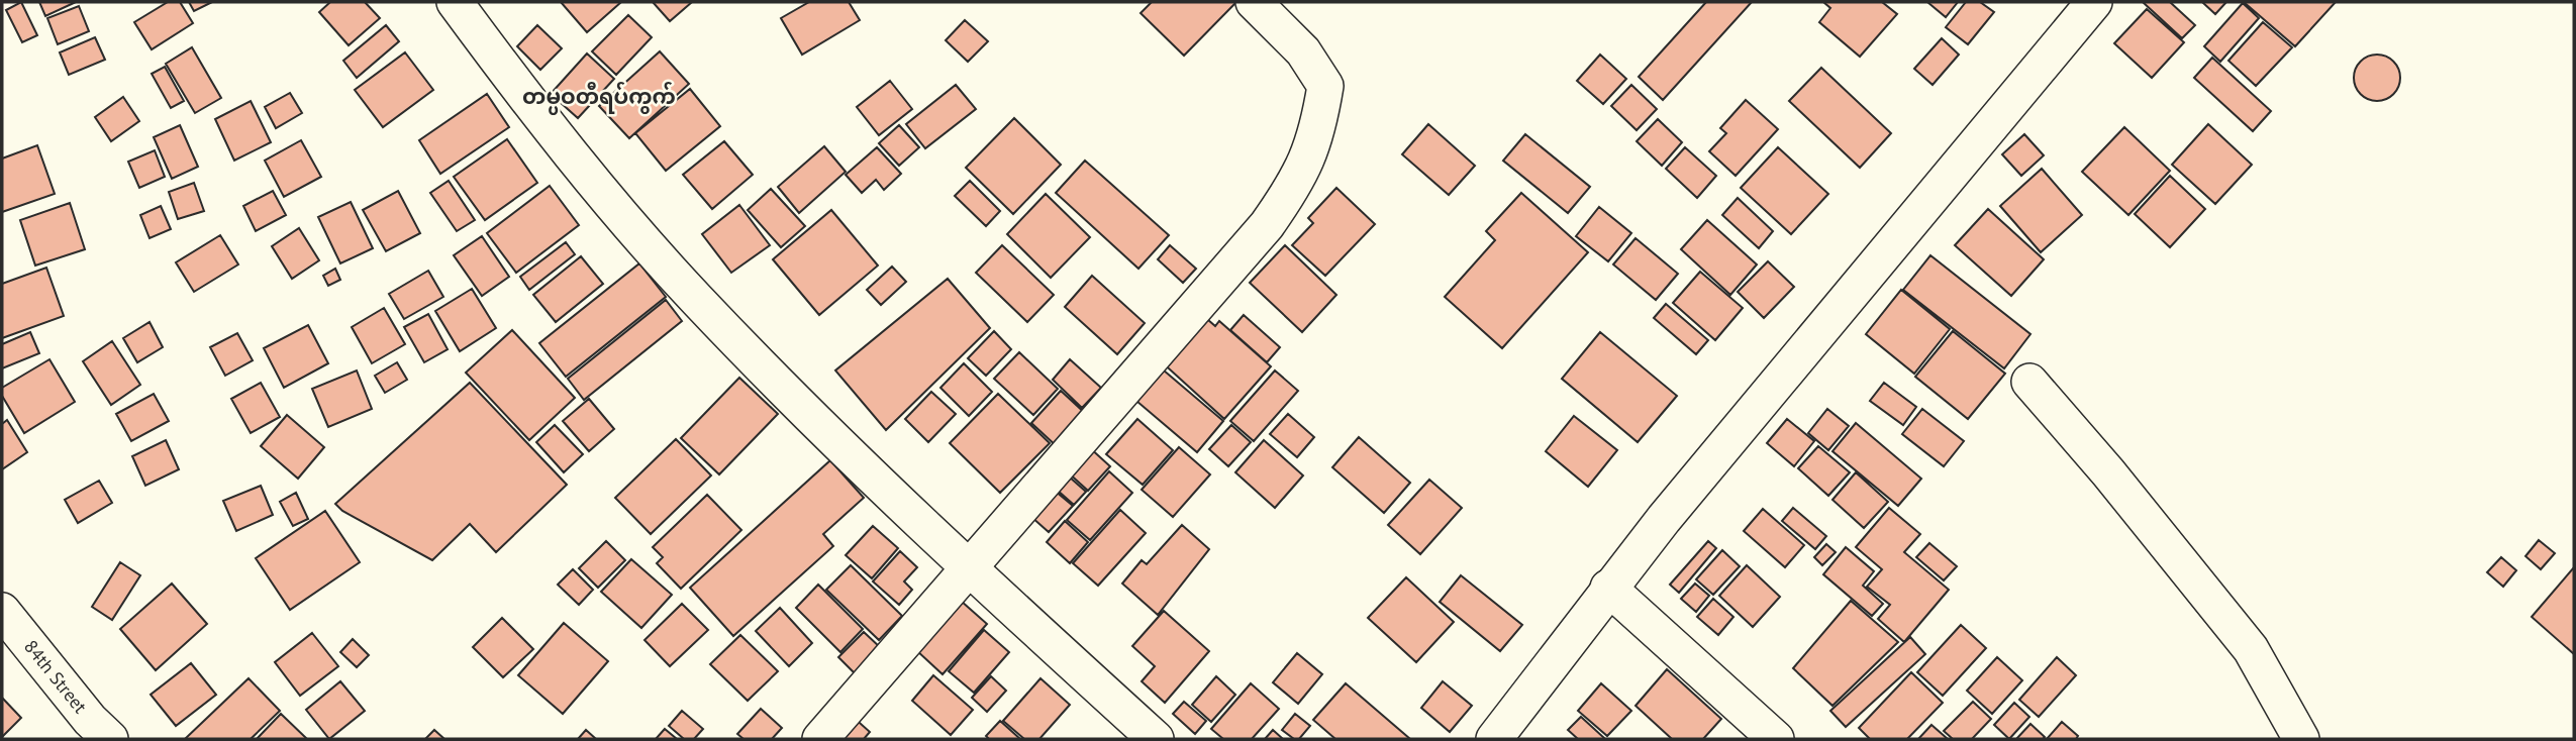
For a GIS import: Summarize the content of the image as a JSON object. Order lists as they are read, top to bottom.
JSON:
{
  "streets": {
    "street": ["84th Street"]
  },
  "districts": ["တမ္ပဝတီရပ်ကွက်"]
}
